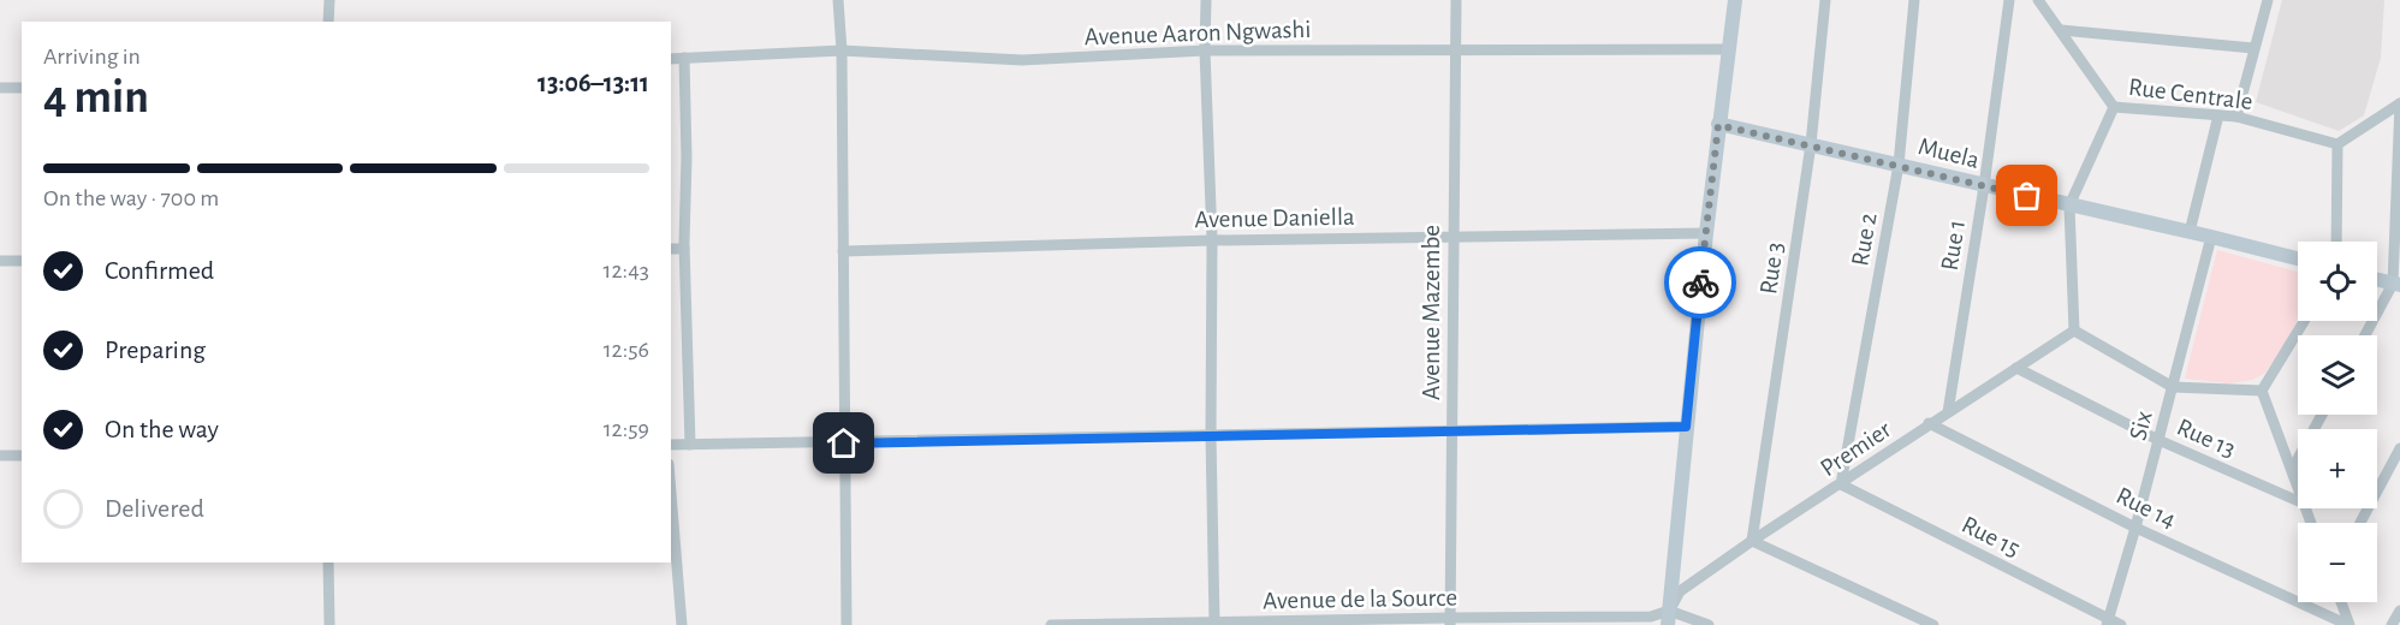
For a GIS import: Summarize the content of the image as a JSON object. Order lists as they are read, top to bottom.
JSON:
{
  "streets": {
    "street": [
      "Avenue Aaron Ngwashi",
      "Rue Centrale",
      "Muela",
      "Avenue Daniella",
      "Rue 2",
      "Rue 1",
      "Rue 3",
      "Avenue Mazembe",
      "Six",
      "Rue 13",
      "Premier",
      "Rue 14",
      "Rue 15",
      "Avenue de la Source"
    ]
  },
  "crossings": [
    ["Avenue Aaron Ngwashi", "Avenue Mazembe"],
    ["Rue Centrale", "Muela"],
    ["Rue Centrale", "Premier"],
    ["Muela", "Rue 2"],
    ["Muela", "Rue 1"],
    ["Muela", "Rue 3"],
    ["Muela", "Six"],
    ["Avenue Daniella", "Avenue Mazembe"],
    ["Rue 2", "Premier"],
    ["Rue 2", "Rue 15"],
    ["Rue 1", "Premier"],
    ["Rue 3", "Premier"],
    ["Avenue Mazembe", "Avenue de la Source"],
    ["Six", "Rue 13"],
    ["Six", "Rue 14"],
    ["Six", "Rue 15"],
    ["Rue 13", "Premier"],
    ["Premier", "Rue 14"],
    ["Premier", "Rue 15"],
    ["Premier", "Avenue de la Source"]
  ],
  "page": {
    "heading": ["4 min", "Arriving in", "13:06–13:11"],
    "bar": "On the way · 700 m",
    "list": [
      ["Confirmed", "12:43"],
      ["Preparing", "12:56"],
      ["On the way", "12:59"],
      "Delivered"
    ],
    "map_buttons": ["+", "−"]
  }
}
